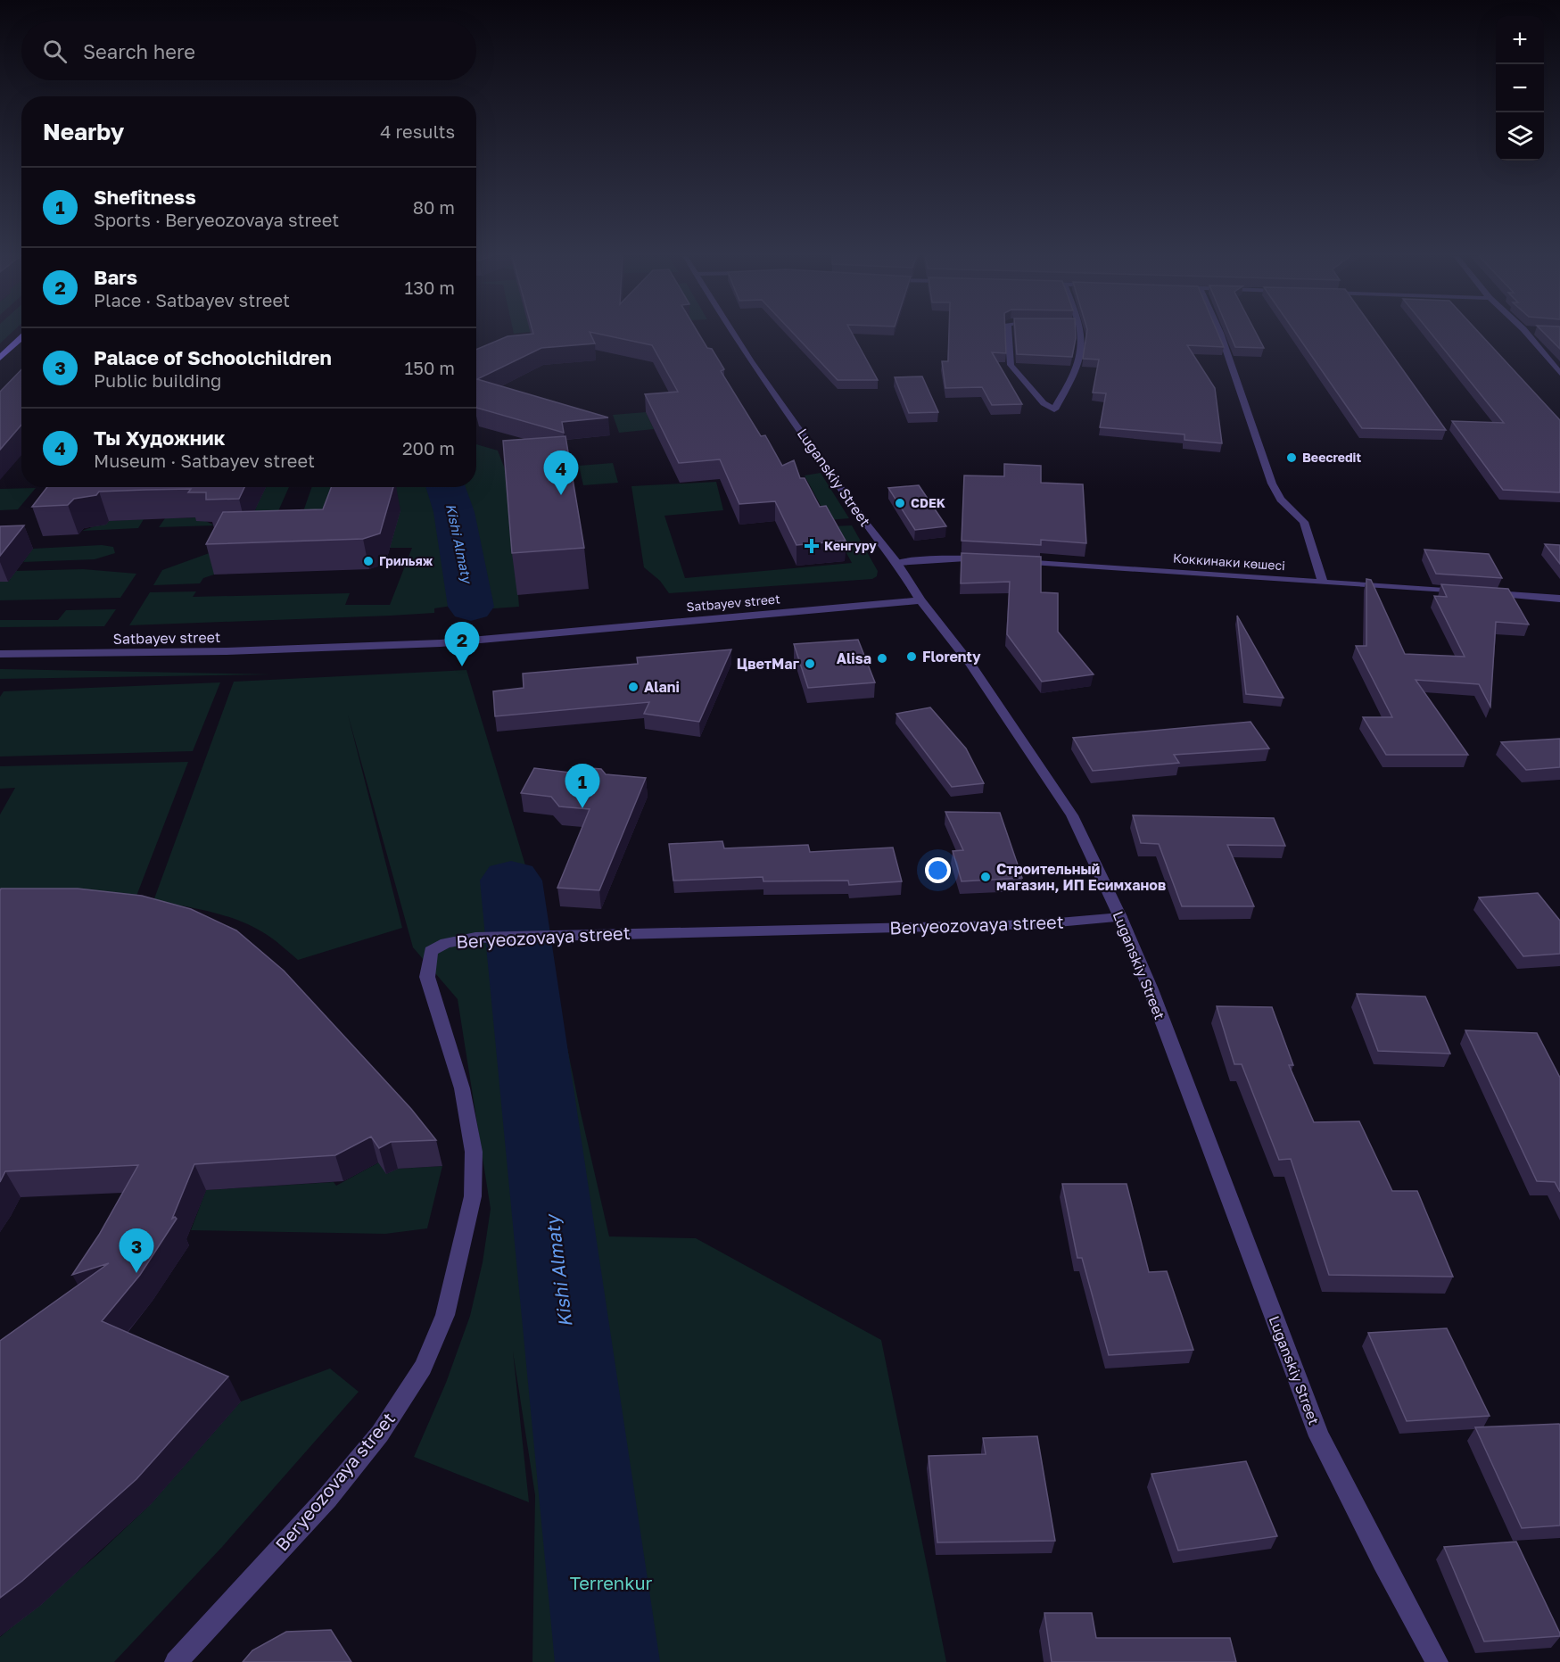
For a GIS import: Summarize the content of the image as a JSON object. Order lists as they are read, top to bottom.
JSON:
{
  "streets": {
    "street": [
      "Luganskiy Street",
      "Коккинаки көшесі",
      "Satbayev street",
      "Beryeozovaya street"
    ]
  },
  "crossings": [
    ["Luganskiy Street", "Satbayev street"],
    ["Luganskiy Street", "Beryeozovaya street"]
  ],
  "water": ["Kіshі Almaty"],
  "parks": ["Terrenkur"],
  "places": {
    "other": [
      "Beecredit",
      "CDEK",
      "Грильяж",
      "Florenty",
      "Alisa",
      "ЦветМаг",
      "Alani",
      "Строительный магазин, ИП Есимханов"
    ],
    "health": ["Кенгуру"]
  },
  "page": {
    "map_buttons": ["+", "−"],
    "search": "Search here",
    "heading": ["Nearby", "4 results"],
    "list": [
      {
        "mark": "1",
        "name": "Shefitness",
        "note": "Sports · Beryeozovaya street",
        "value": "80 m"
      },
      {
        "mark": "2",
        "name": "Bars",
        "note": "Place · Satbayev street",
        "value": "130 m"
      },
      {
        "mark": "3",
        "name": "Palace of Schoolchildren",
        "note": "Public building",
        "value": "150 m"
      },
      {
        "mark": "4",
        "name": "Ты Художник",
        "note": "Museum · Satbayev street",
        "value": "200 m"
      }
    ],
    "pins": [
      "4",
      "2",
      "1",
      "3"
    ]
  }
}
